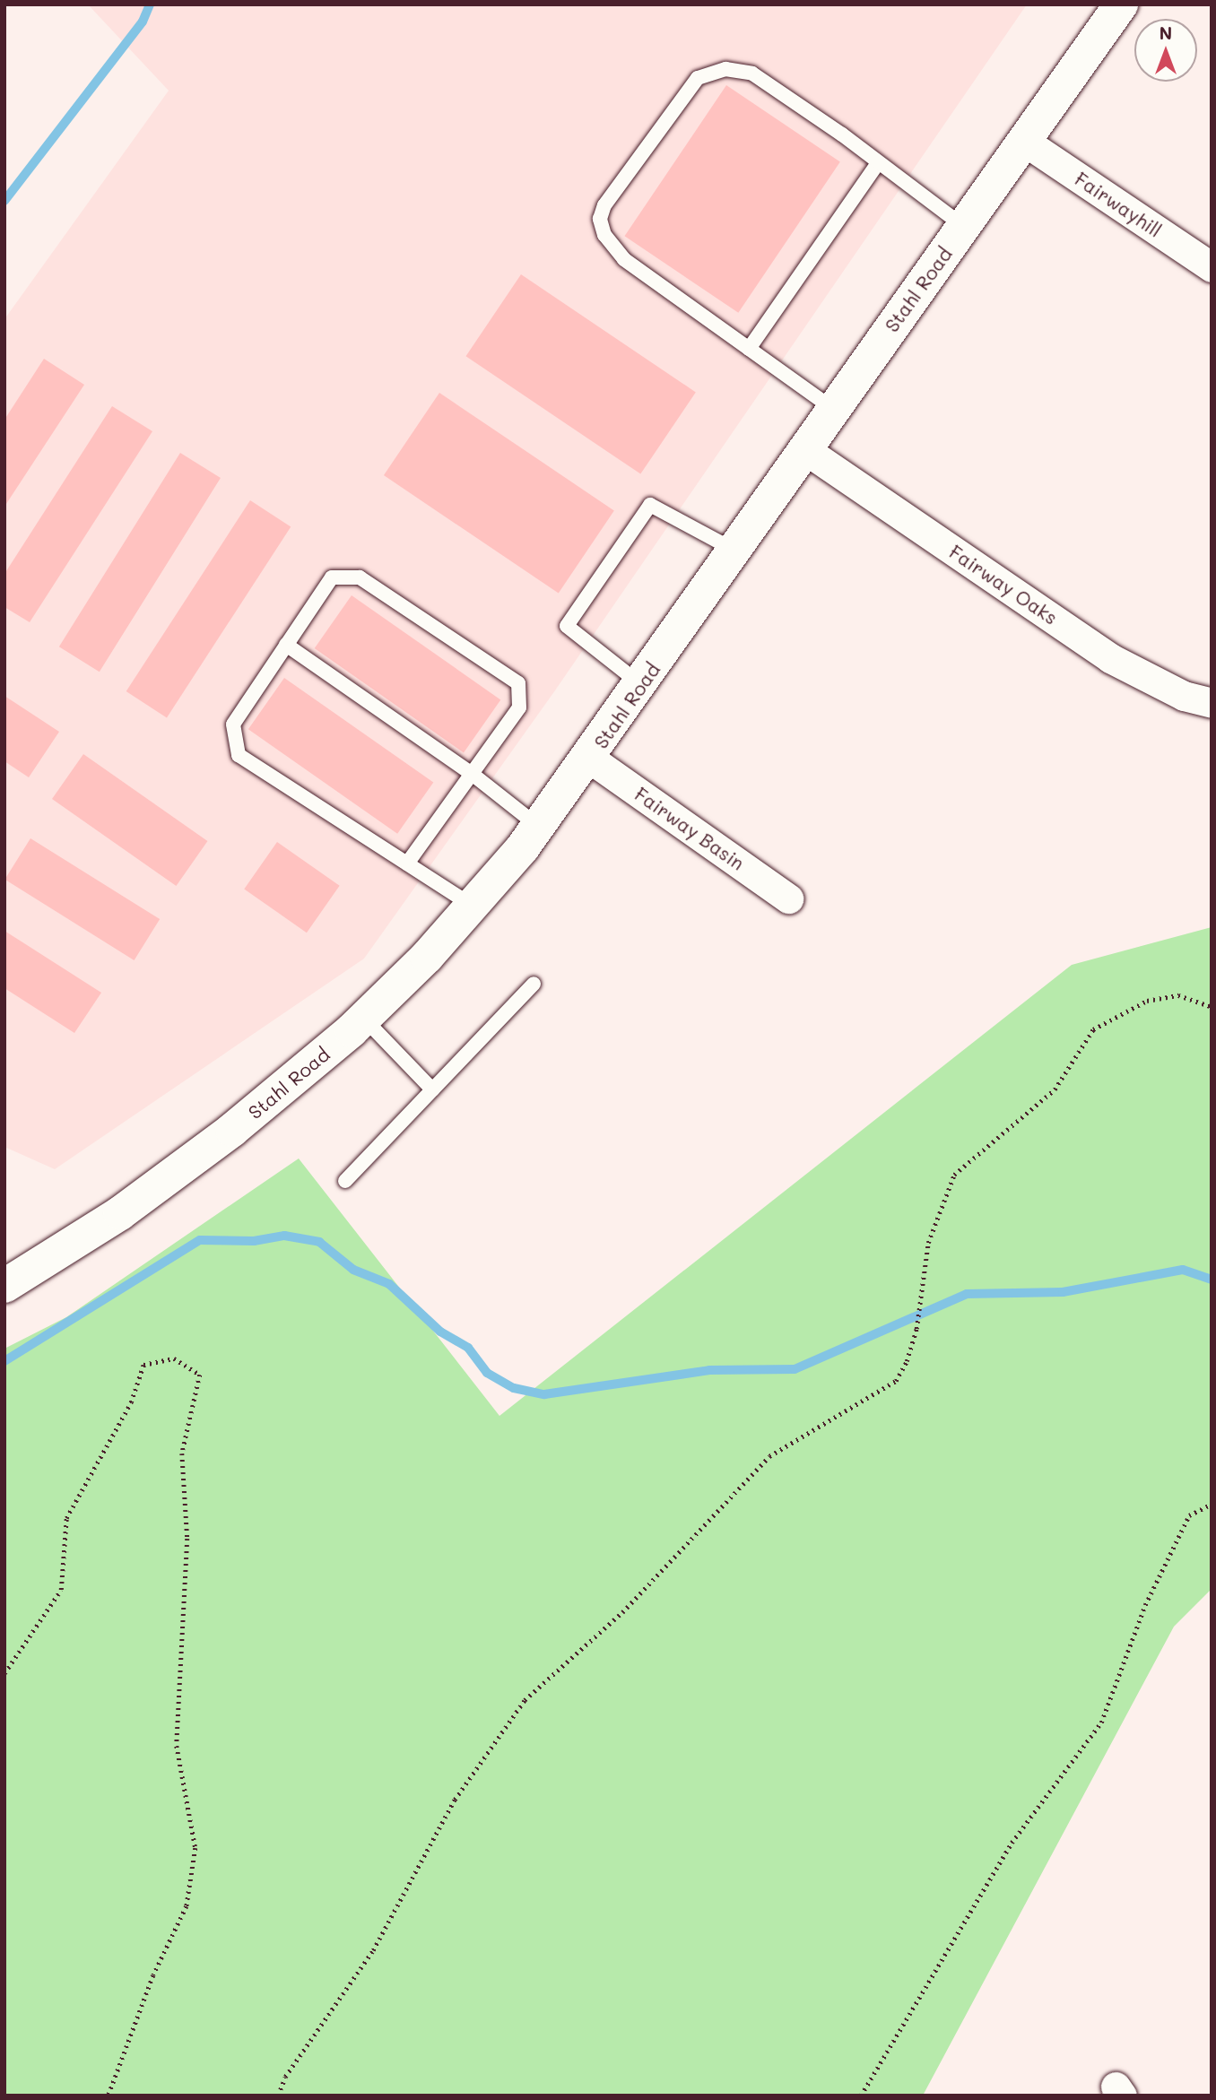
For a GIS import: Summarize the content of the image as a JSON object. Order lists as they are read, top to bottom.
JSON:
{
  "streets": {
    "street": [
      "Fairwayhill",
      "Stahl Road",
      "Fairway Oaks",
      "Fairway Basin"
    ]
  },
  "crossings": [
    ["Fairwayhill", "Stahl Road"],
    ["Stahl Road", "Fairway Oaks"],
    ["Stahl Road", "Fairway Basin"]
  ],
  "north": "top"
}
